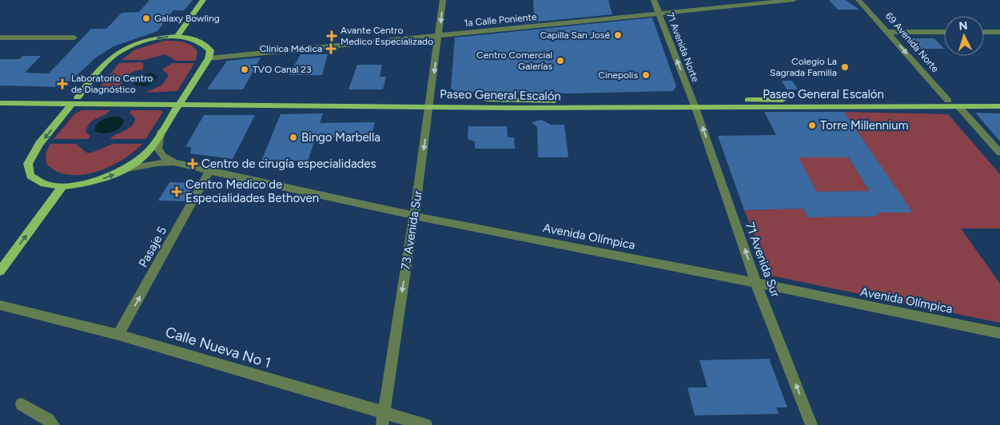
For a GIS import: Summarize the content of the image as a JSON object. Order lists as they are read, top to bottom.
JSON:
{
  "streets": {
    "main road": ["Paseo General Escalón"],
    "street": [
      "1a Calle Poniente",
      "69 Avenida Norte",
      "71 Avenida Norte",
      "73 Avenida Sur",
      "Avenida Olímpica",
      "Pasaje 5",
      "71 Avenida Sur",
      "Calle Nueva No 1"
    ]
  },
  "crossings": [
    ["1a Calle Poniente", "71 Avenida Norte"],
    ["1a Calle Poniente", "73 Avenida Sur"],
    ["69 Avenida Norte", "Paseo General Escalón"],
    ["71 Avenida Norte", "Paseo General Escalón"],
    ["71 Avenida Norte", "71 Avenida Sur"],
    ["Paseo General Escalón", "73 Avenida Sur"],
    ["Paseo General Escalón", "71 Avenida Sur"],
    ["73 Avenida Sur", "Avenida Olímpica"],
    ["73 Avenida Sur", "Calle Nueva No 1"],
    ["Avenida Olímpica", "Pasaje 5"],
    ["Avenida Olímpica", "71 Avenida Sur"],
    ["Pasaje 5", "Calle Nueva No 1"]
  ],
  "one_way": [
    "69 Avenida Norte",
    "71 Avenida Norte",
    "73 Avenida Sur",
    "Pasaje 5",
    "71 Avenida Sur"
  ],
  "places": {
    "other": [
      "Galaxy Bowling",
      "Capilla San José",
      "Centro Comercial Galerías",
      "Colegio La Sagrada Familia",
      "TVO Canal 23",
      "Cinepolis",
      "Torre Millennium",
      "Bingo Marbella"
    ],
    "health": [
      "Avante Centro Medico Especializado",
      "Clinica Médica",
      "Laboratorio Centro de Diagnóstico",
      "Centro de cirugía especialidades",
      "Centro Medico de Especialidades Bethoven"
    ]
  },
  "north": "top"
}
